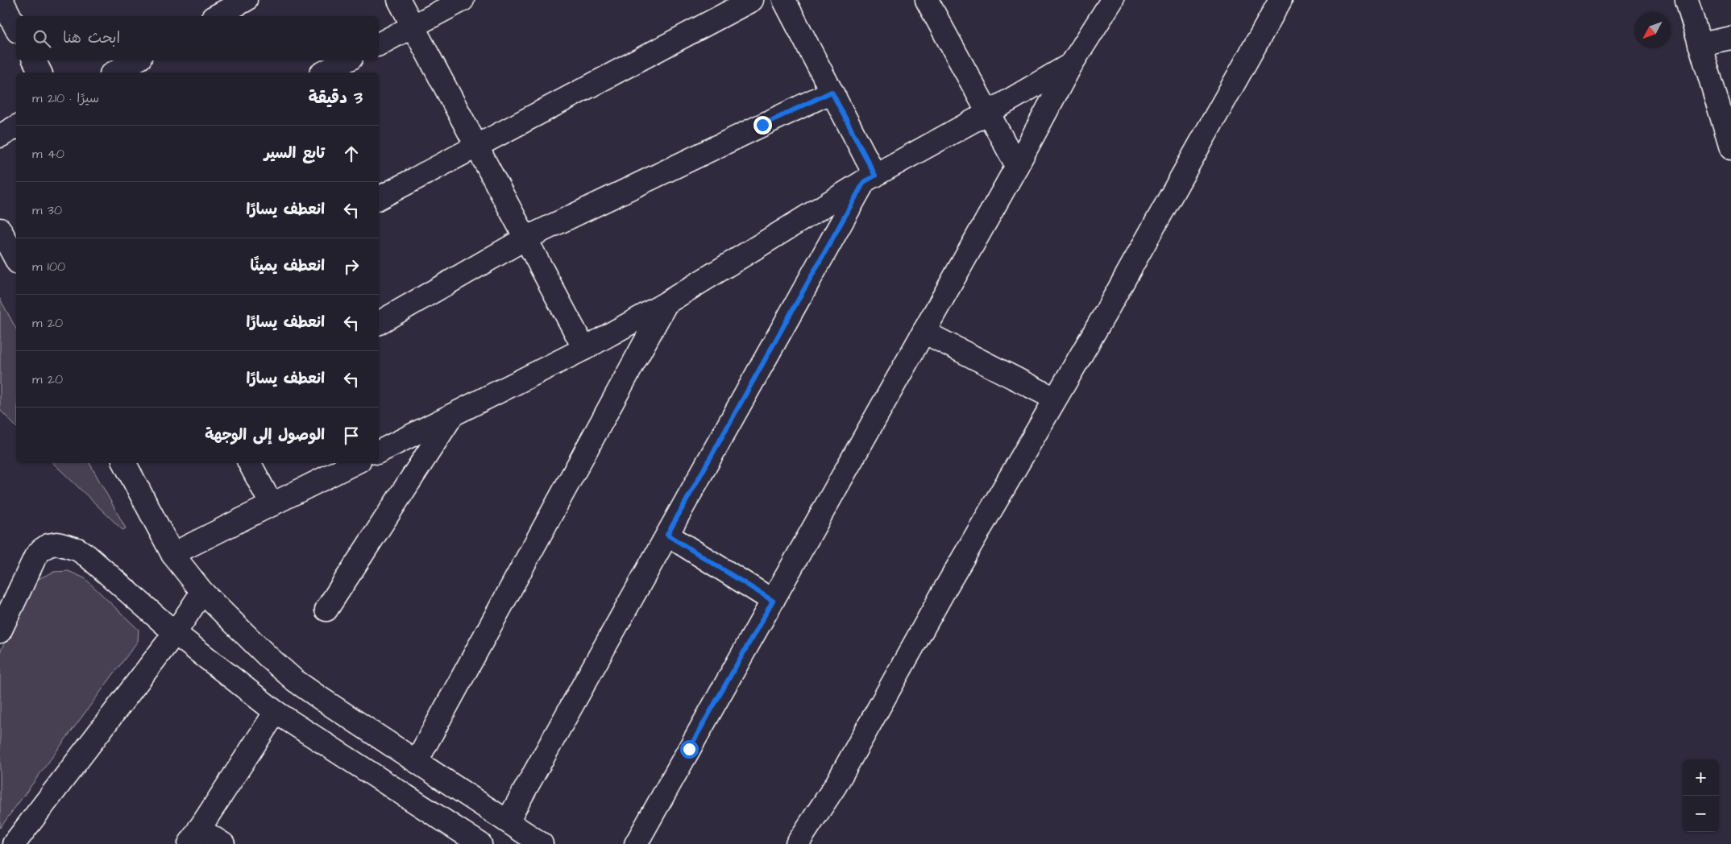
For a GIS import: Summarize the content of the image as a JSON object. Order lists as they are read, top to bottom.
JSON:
{
  "north": "bottom left",
  "page": {
    "search": "ابحث هنا",
    "heading": ["3 دقيقة", "سيرًا · 210 m"],
    "list": [
      ["تابع السير", "40 m"],
      ["انعطف يسارًا", "30 m"],
      ["انعطف يمينًا", "100 m"],
      ["انعطف يسارًا", "20 m"],
      ["انعطف يسارًا", "20 m"],
      "الوصول إلى الوجهة"
    ],
    "map_buttons": ["+", "−"]
  }
}
